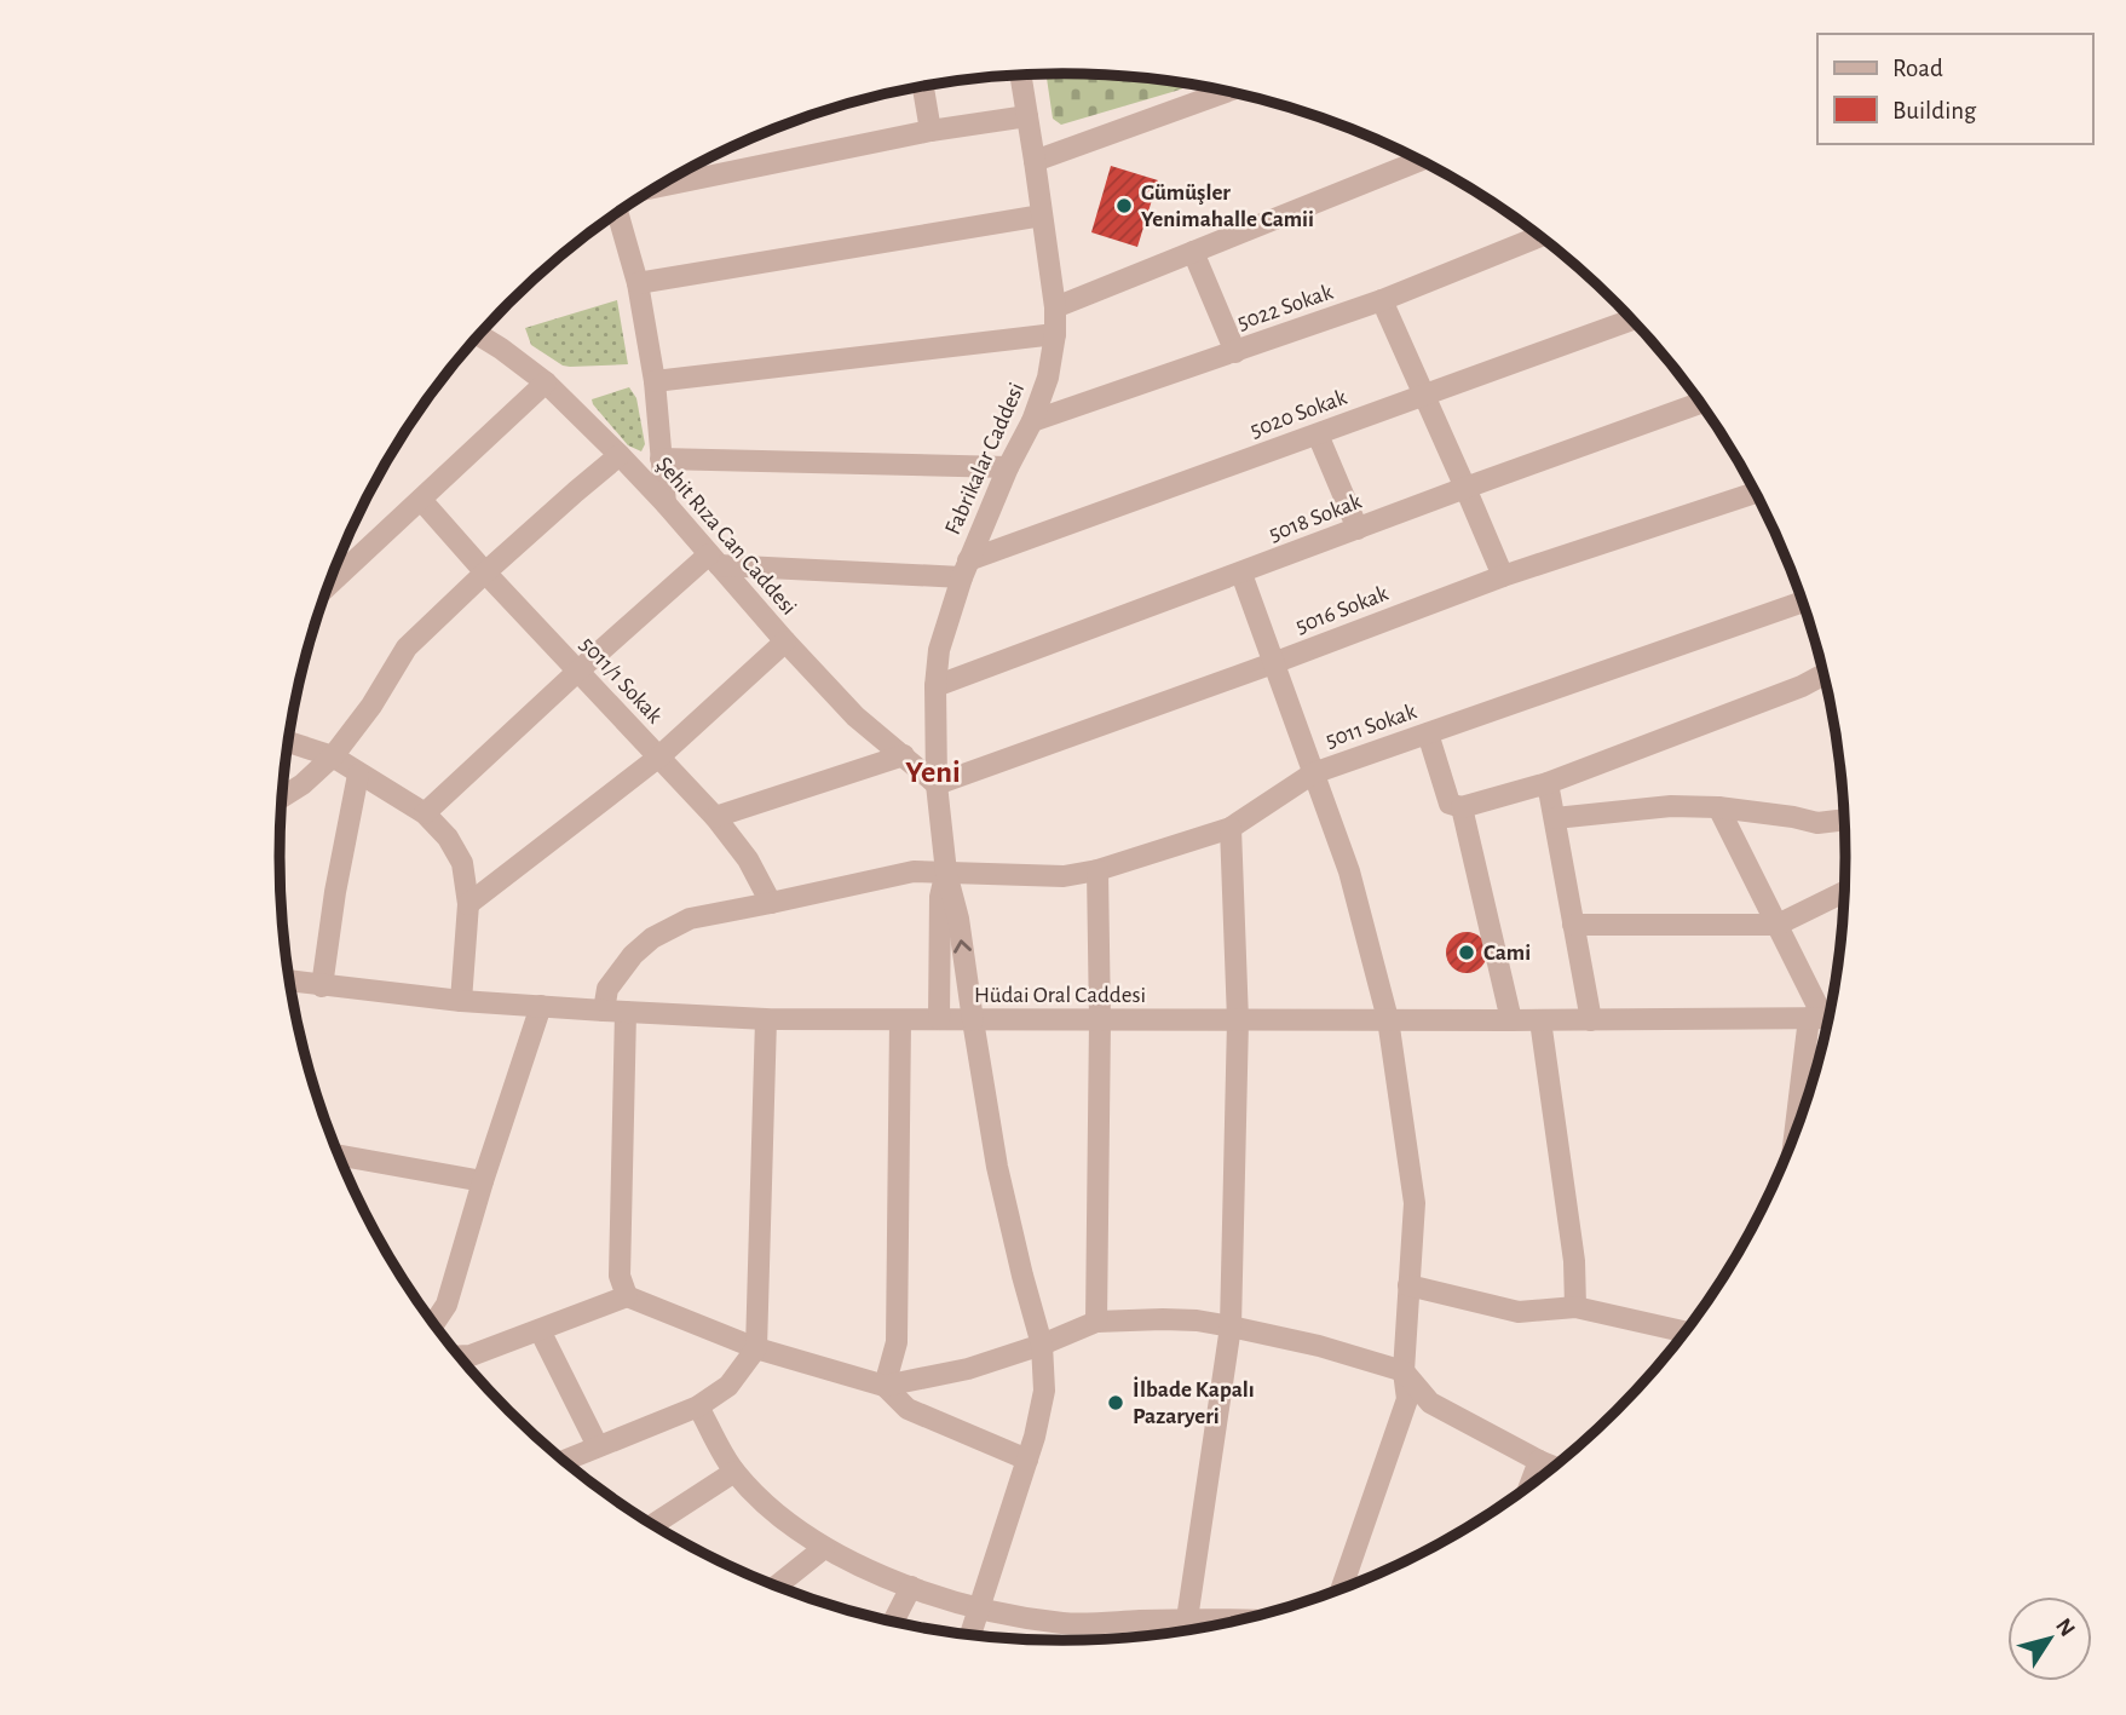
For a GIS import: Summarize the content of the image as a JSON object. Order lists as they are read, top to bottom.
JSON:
{
  "streets": {
    "street": [
      "5022 Sokak",
      "5020 Sokak",
      "Fabrikalar Caddesi",
      "5018 Sokak",
      "Şehit Rıza Can Caddesi",
      "5016 Sokak",
      "5011/1 Sokak",
      "5011 Sokak",
      "Hüdai Oral Caddesi"
    ]
  },
  "crossings": [
    ["5022 Sokak", "Fabrikalar Caddesi"],
    ["5020 Sokak", "Fabrikalar Caddesi"],
    ["Fabrikalar Caddesi", "5018 Sokak"],
    ["Fabrikalar Caddesi", "Şehit Rıza Can Caddesi"],
    ["Fabrikalar Caddesi", "5016 Sokak"],
    ["Fabrikalar Caddesi", "5011 Sokak"],
    ["Fabrikalar Caddesi", "Hüdai Oral Caddesi"],
    ["Şehit Rıza Can Caddesi", "5016 Sokak"],
    ["5011/1 Sokak", "5011 Sokak"],
    ["5011 Sokak", "Hüdai Oral Caddesi"]
  ],
  "districts": ["Yeni"],
  "places": ["Gümüşler Yenimahalle Camii", "Cami", "İlbade Kapalı Pazaryeri"],
  "legend": ["Road", "Building"],
  "north": "top right"
}
